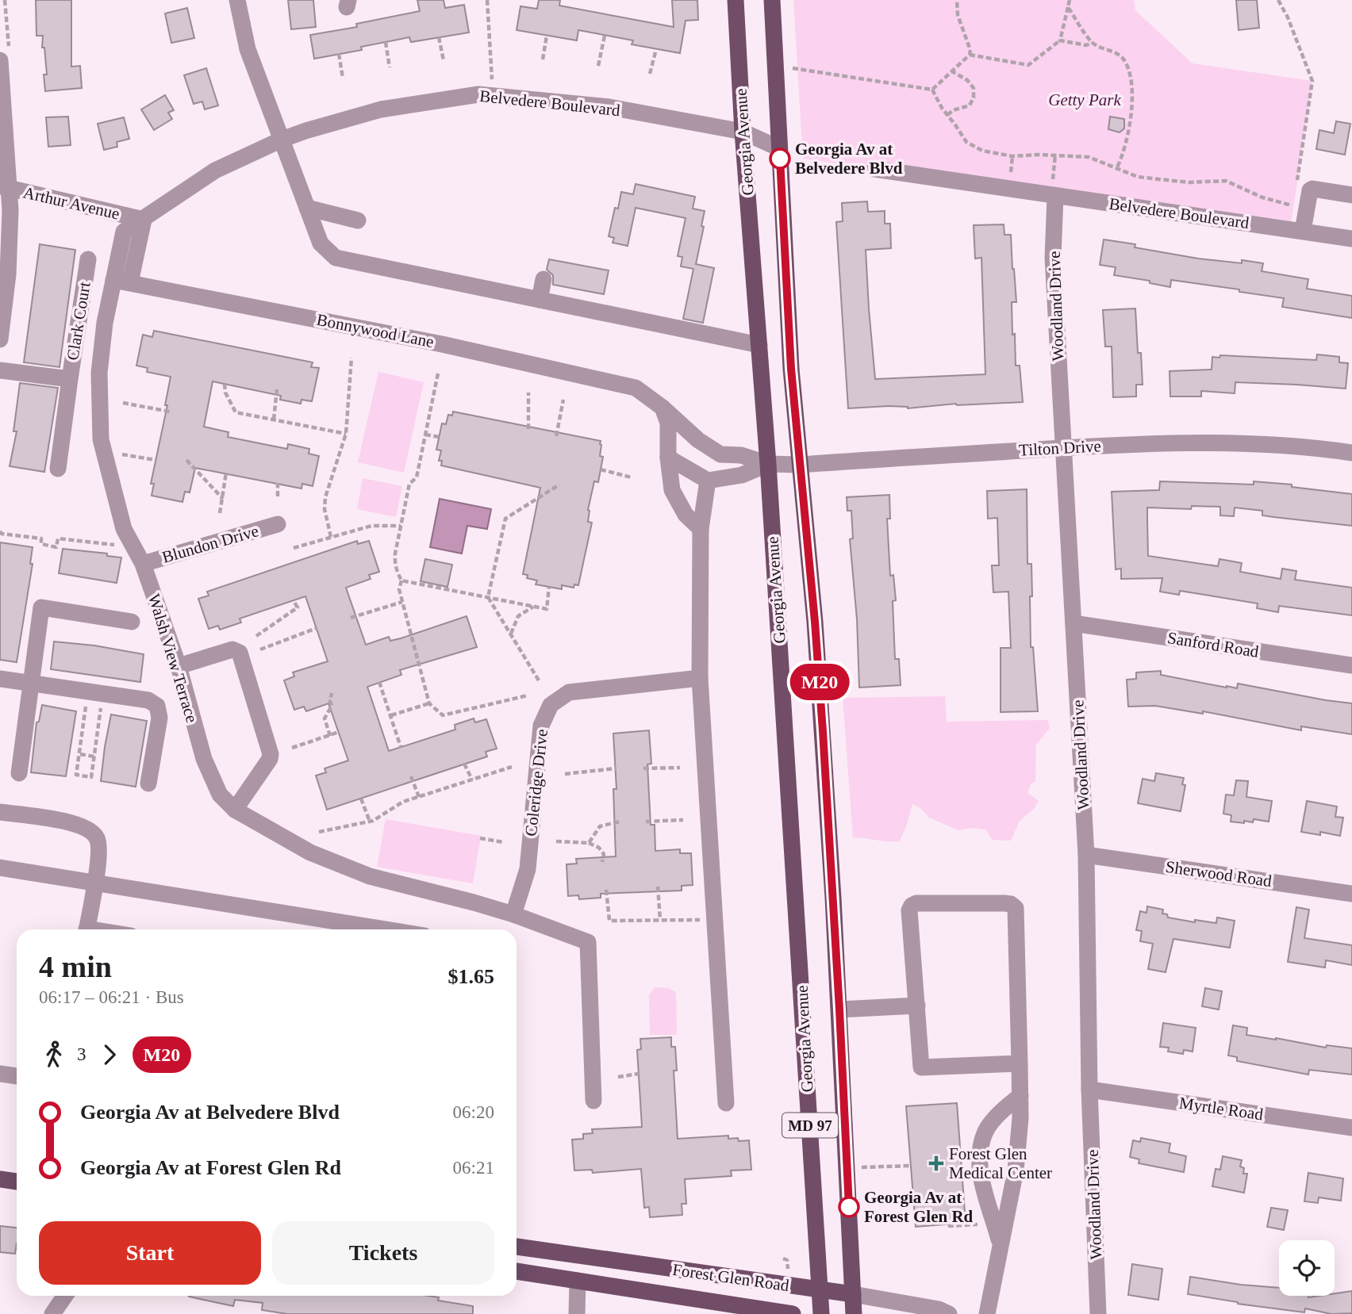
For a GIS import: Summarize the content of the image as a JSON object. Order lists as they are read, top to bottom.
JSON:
{
  "streets": {
    "main road": ["Georgia Avenue", "MD 97", "Forest Glen Road"],
    "street": [
      "Belvedere Boulevard",
      "Arthur Avenue",
      "Woodland Drive",
      "Clark Court",
      "Bonnywood Lane",
      "Tilton Drive",
      "Blundon Drive",
      "Sanford Road",
      "Walsh View Terrace",
      "Coleridge Drive",
      "Sherwood Road",
      "Myrtle Road"
    ]
  },
  "crossings": [
    ["Belvedere Boulevard", "Georgia Avenue"],
    ["Belvedere Boulevard", "Arthur Avenue"],
    ["Belvedere Boulevard", "Woodland Drive"],
    ["Belvedere Boulevard", "Walsh View Terrace"],
    ["Georgia Avenue", "Tilton Drive"],
    ["Georgia Avenue", "Forest Glen Road"],
    ["Arthur Avenue", "Walsh View Terrace"],
    ["Woodland Drive", "Tilton Drive"],
    ["Woodland Drive", "Sanford Road"],
    ["Woodland Drive", "Sherwood Road"],
    ["Woodland Drive", "Myrtle Road"],
    ["Bonnywood Lane", "Walsh View Terrace"],
    ["Blundon Drive", "Walsh View Terrace"],
    ["Walsh View Terrace", "Coleridge Drive"]
  ],
  "parks": ["Getty Park"],
  "places": {
    "other": ["Georgia Av at Belvedere Blvd", "Georgia Av at Forest Glen Rd"],
    "health": ["Forest Glen Medical Center"]
  },
  "lines": ["bus line M20"],
  "page": {
    "on_map": "M20",
    "heading": ["4 min", "06:17 – 06:21 · Bus", "$1.65"],
    "legs": ["3", "M20"],
    "list": [
      {
        "name": "Georgia Av at Belvedere Blvd",
        "value": "06:20"
      },
      {
        "name": "Georgia Av at Forest Glen Rd",
        "value": "06:21"
      }
    ],
    "buttons": ["Start", "Tickets"]
  }
}
